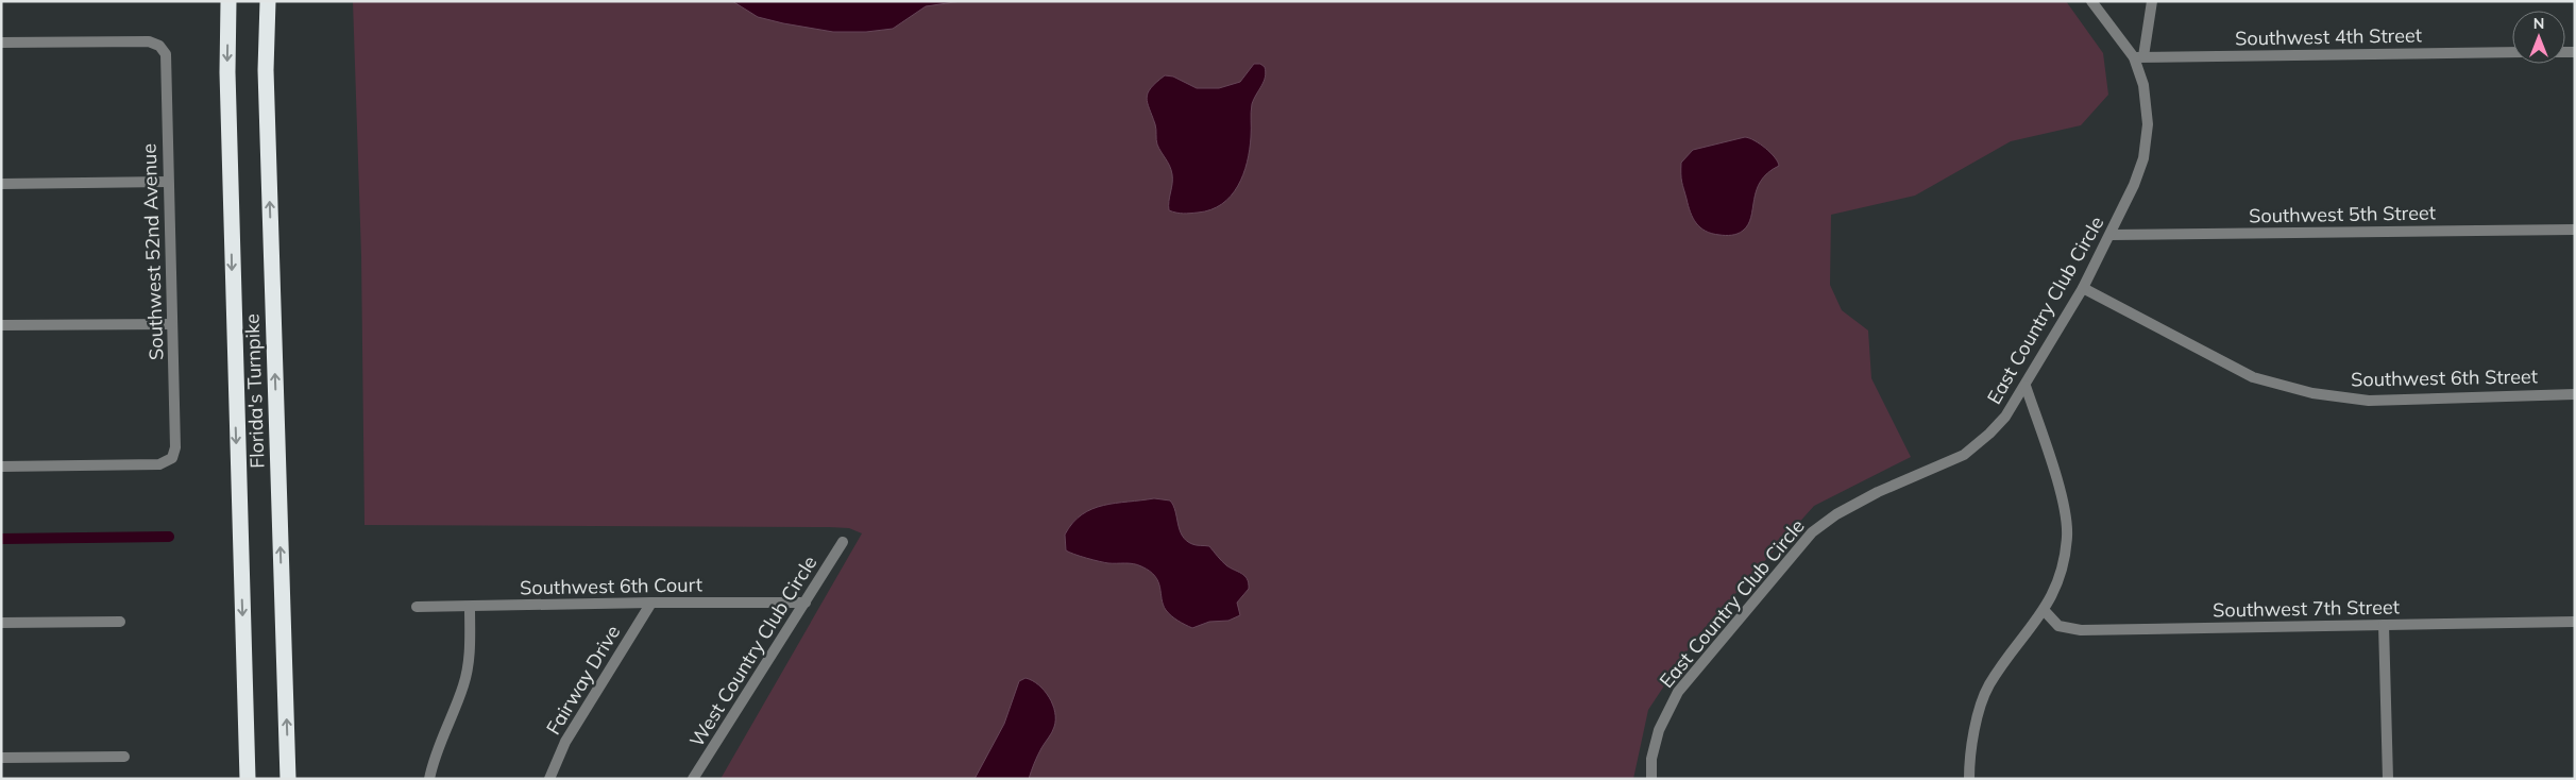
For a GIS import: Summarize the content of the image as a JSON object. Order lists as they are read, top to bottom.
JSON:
{
  "streets": {
    "highway": ["Florida's Turnpike"],
    "street": [
      "Southwest 4th Street",
      "Southwest 5th Street",
      "Southwest 52nd Avenue",
      "East Country Club Circle",
      "Southwest 6th Street",
      "Southwest 6th Court",
      "Southwest 7th Street",
      "West Country Club Circle",
      "Fairway Drive"
    ]
  },
  "crossings": [
    ["Southwest 4th Street", "East Country Club Circle"],
    ["Southwest 5th Street", "East Country Club Circle"],
    ["East Country Club Circle", "Southwest 6th Street"],
    ["Southwest 6th Court", "West Country Club Circle"],
    ["Southwest 6th Court", "Fairway Drive"]
  ],
  "north": "top"
}
